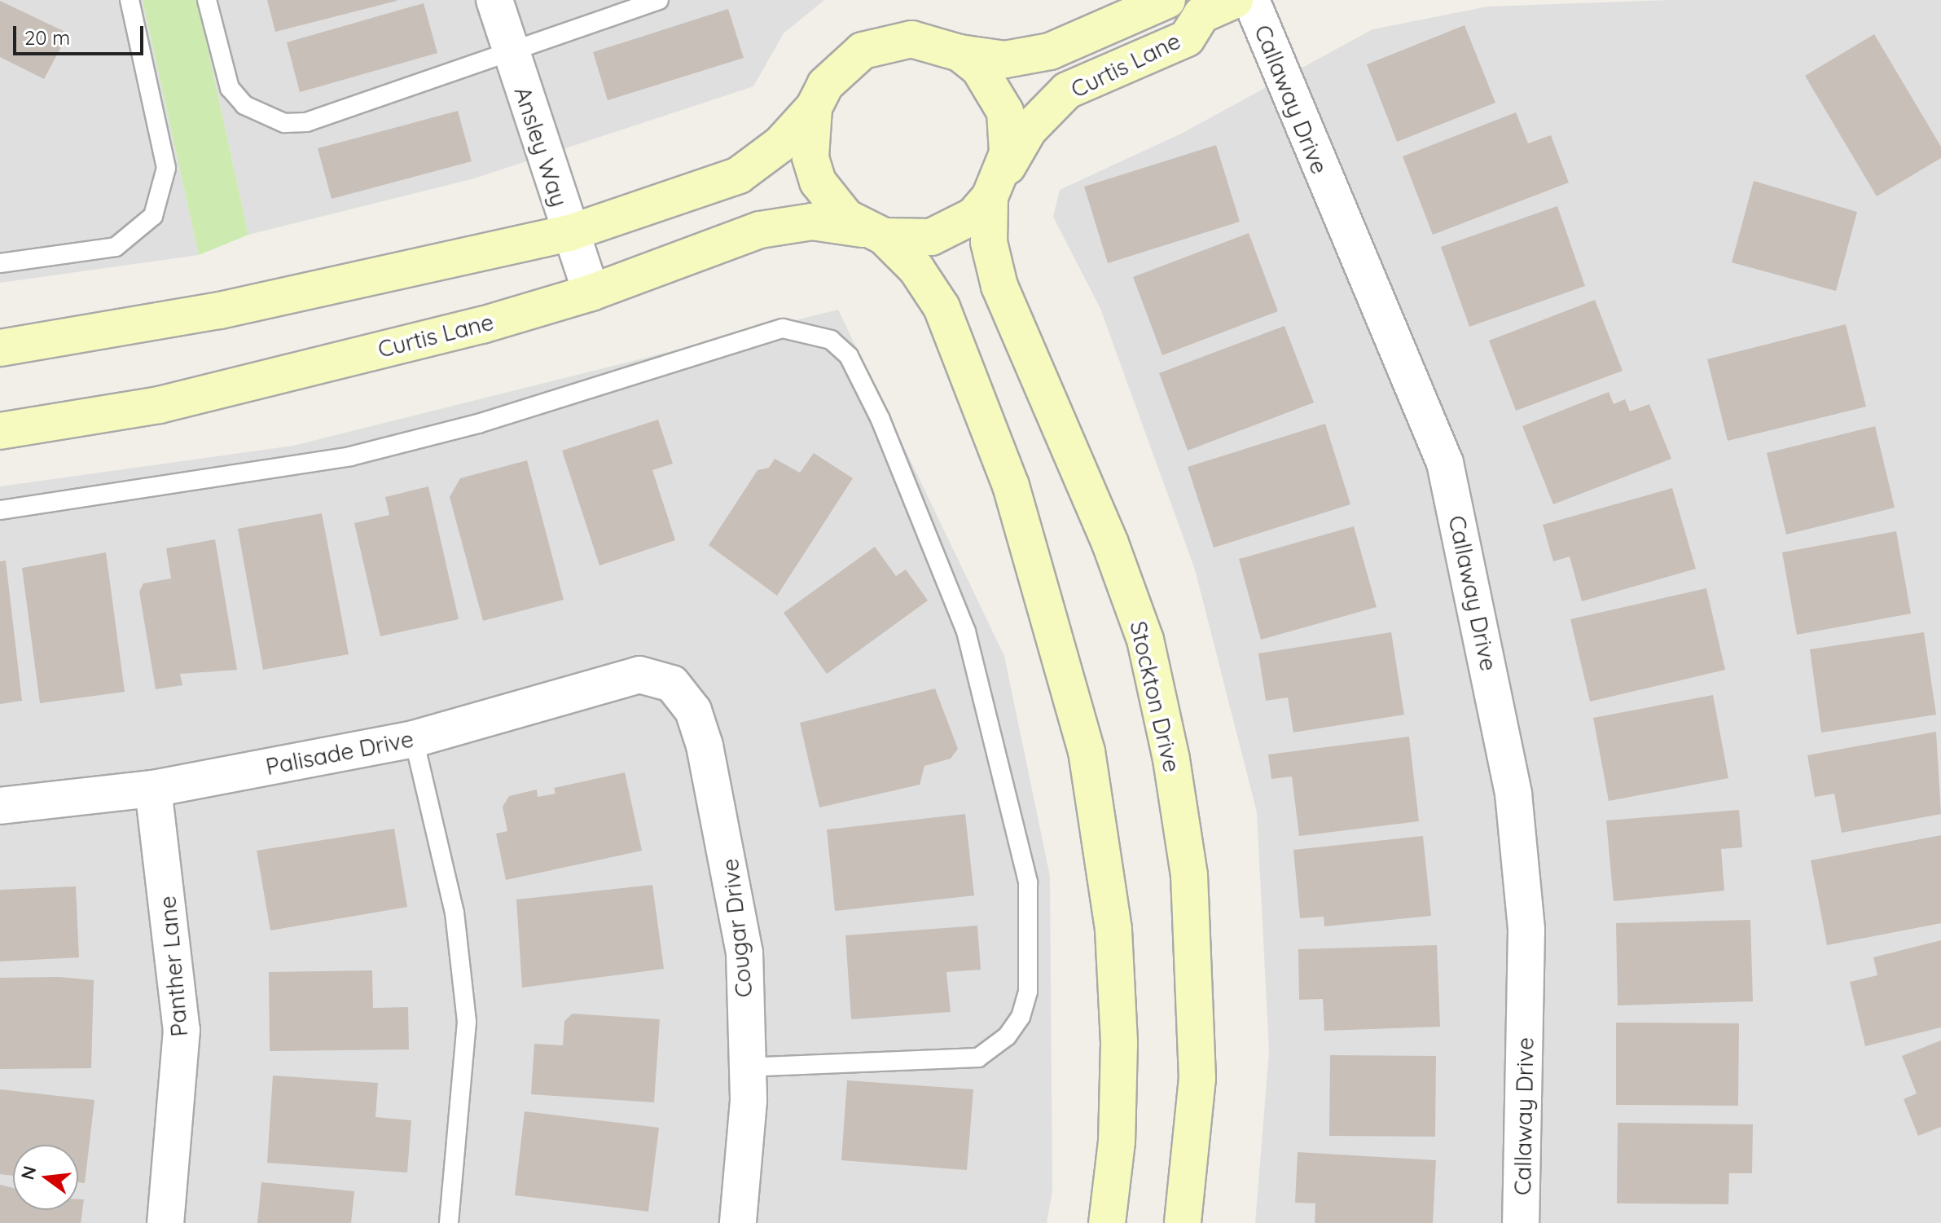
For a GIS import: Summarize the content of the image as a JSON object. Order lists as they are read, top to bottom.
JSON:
{
  "streets": {
    "street": [
      "Curtis Lane",
      "Callaway Drive",
      "Ansley Way",
      "Stockton Drive",
      "Palisade Drive",
      "Cougar Drive",
      "Panther Lane"
    ]
  },
  "crossings": [
    ["Curtis Lane", "Ansley Way"],
    ["Curtis Lane", "Stockton Drive"],
    ["Palisade Drive", "Cougar Drive"],
    ["Palisade Drive", "Panther Lane"]
  ],
  "scale_bar": "20 m",
  "north": "left"
}
